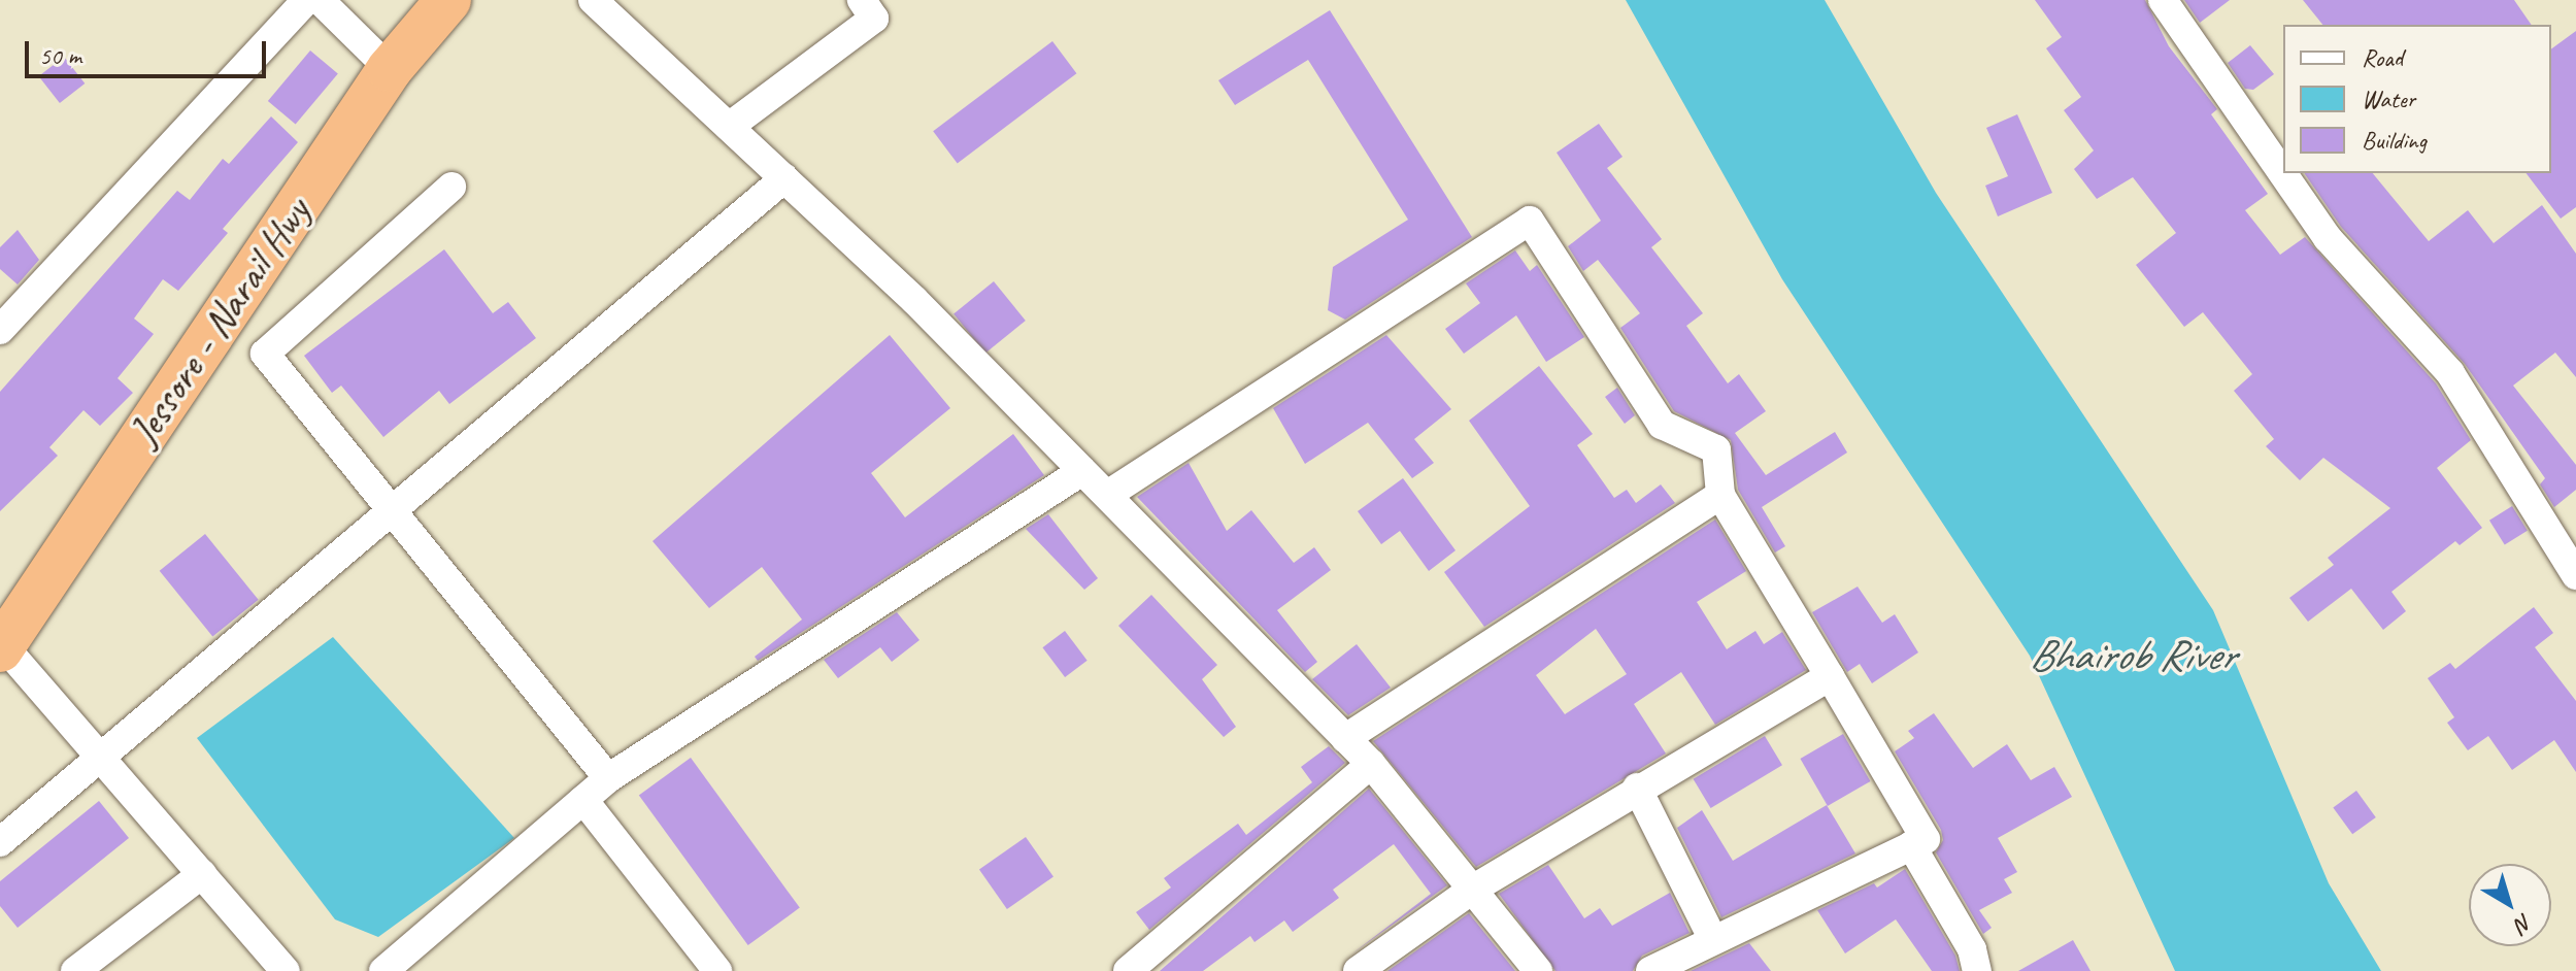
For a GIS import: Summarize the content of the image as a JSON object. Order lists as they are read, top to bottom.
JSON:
{
  "streets": {
    "highway": ["Jessore - Narail Hwy"]
  },
  "water": ["Bhairob River"],
  "legend": ["Road", "Water", "Building"],
  "scale_bar": "50 m",
  "north": "bottom right"
}
